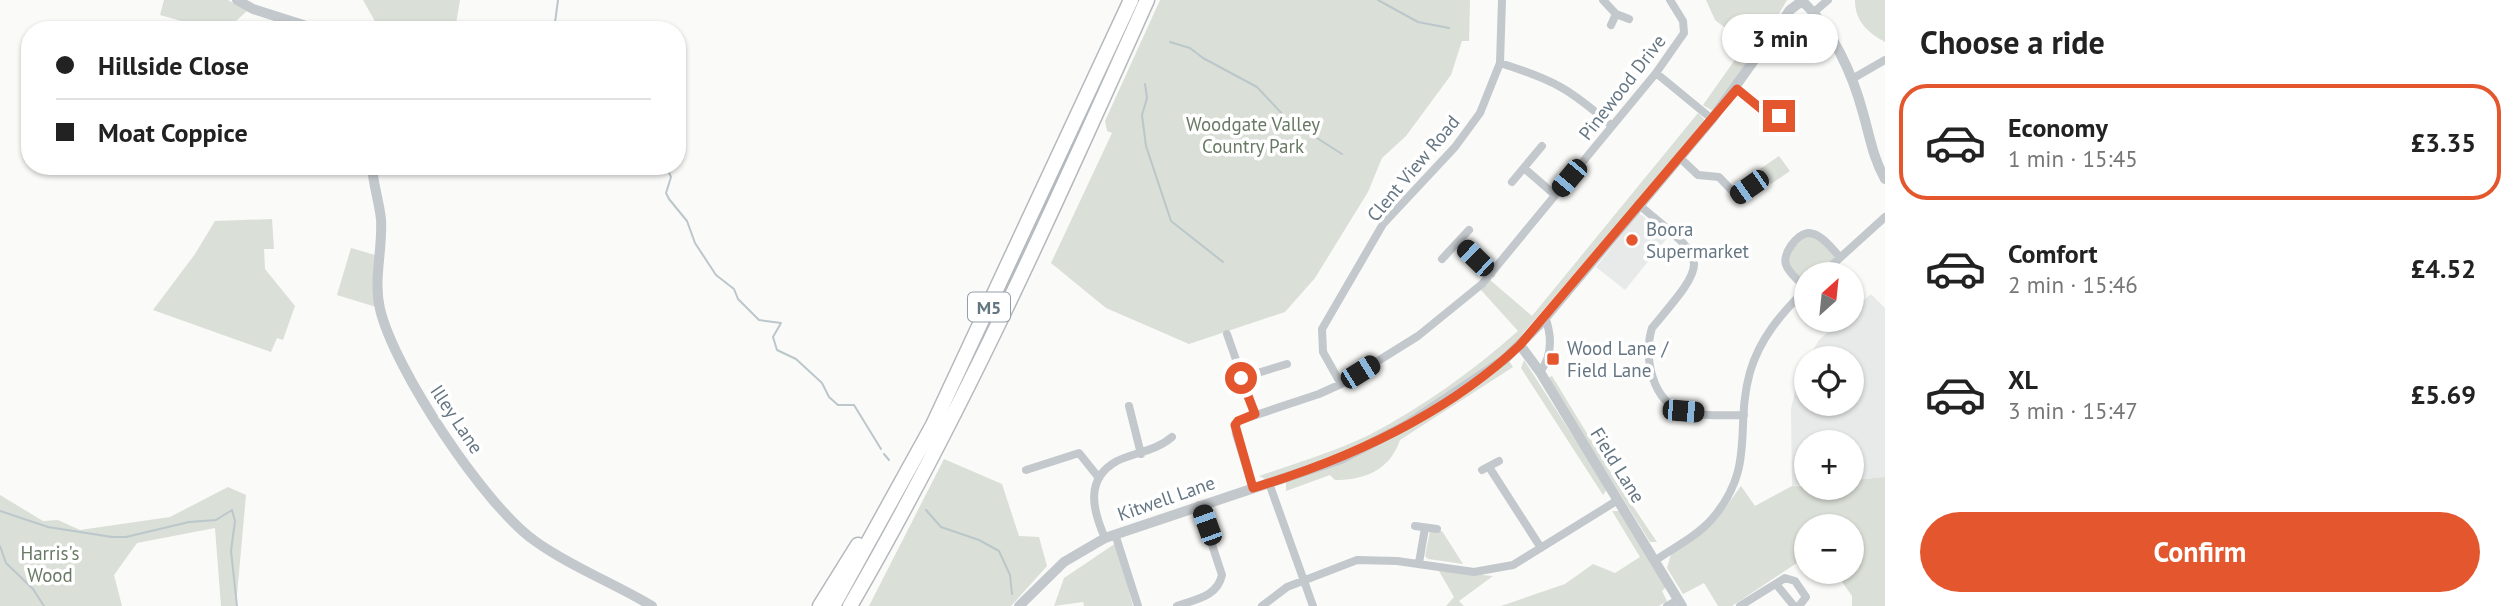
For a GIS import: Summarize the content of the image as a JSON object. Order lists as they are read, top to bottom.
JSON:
{
  "streets": {
    "highway": ["M5"],
    "street": [
      "Pinewood Drive",
      "Clent View Road",
      "Illey Lane",
      "Field Lane",
      "Kitwell Lane"
    ]
  },
  "crossings": [
    ["Pinewood Drive", "Clent View Road"],
    ["Pinewood Drive", "Kitwell Lane"],
    ["Field Lane", "Kitwell Lane"]
  ],
  "parks": ["Woodgate Valley Country Park", "Harris's Wood"],
  "places": {
    "other": ["Boora Supermarket"],
    "transit": ["Wood Lane / Field Lane"]
  },
  "north": "top right",
  "page": {
    "heading": "Choose a ride",
    "bubble": "3 min",
    "banner": ["Hillside Close", "Moat Coppice"],
    "list": [
      {
        "name": "Economy",
        "note": "1 min · 15:45",
        "value": "£3.35"
      },
      {
        "name": "Comfort",
        "note": "2 min · 15:46",
        "value": "£4.52"
      },
      {
        "name": "XL",
        "note": "3 min · 15:47",
        "value": "£5.69"
      }
    ],
    "map_buttons": ["+", "−"],
    "buttons": "Confirm"
  }
}
